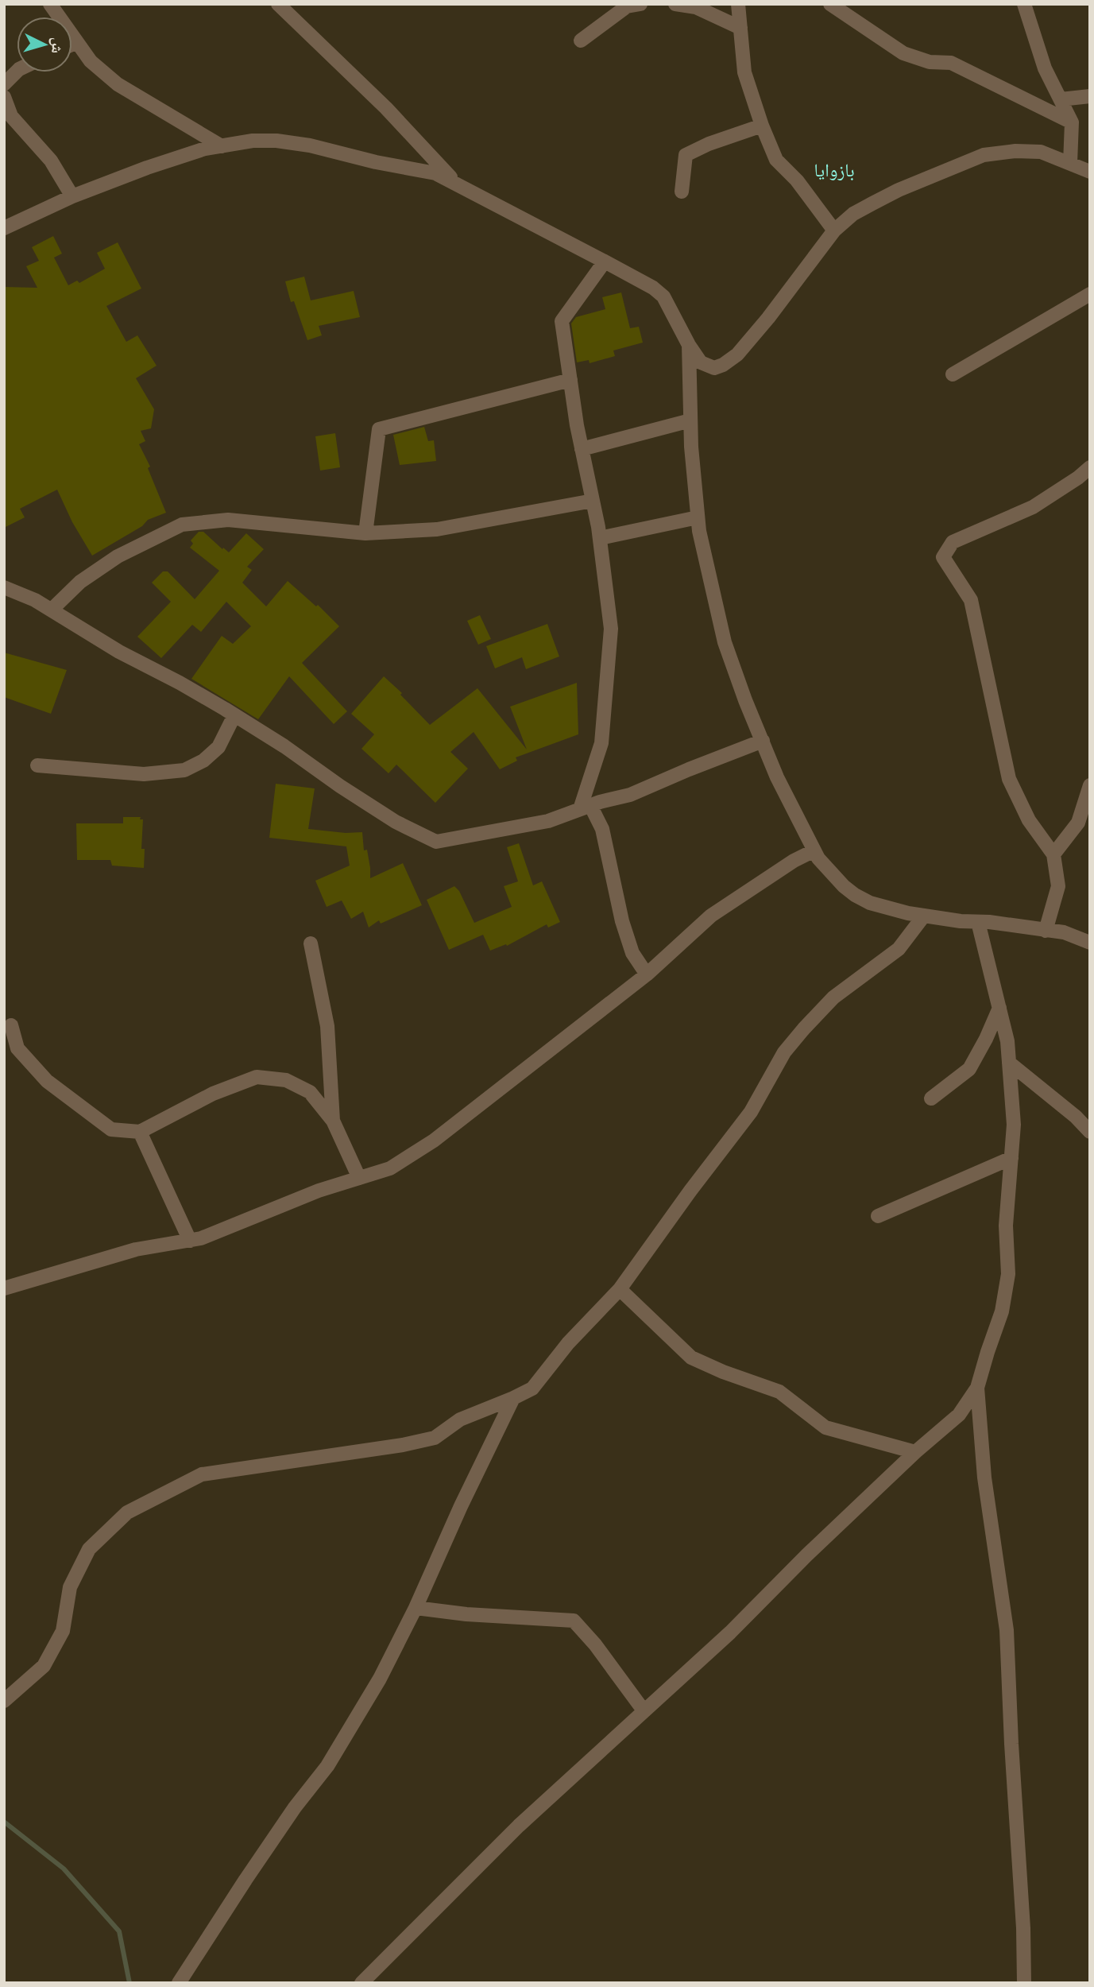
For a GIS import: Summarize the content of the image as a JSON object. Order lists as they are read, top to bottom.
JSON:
{
  "districts": ["بازوایا"],
  "north": "right"
}
